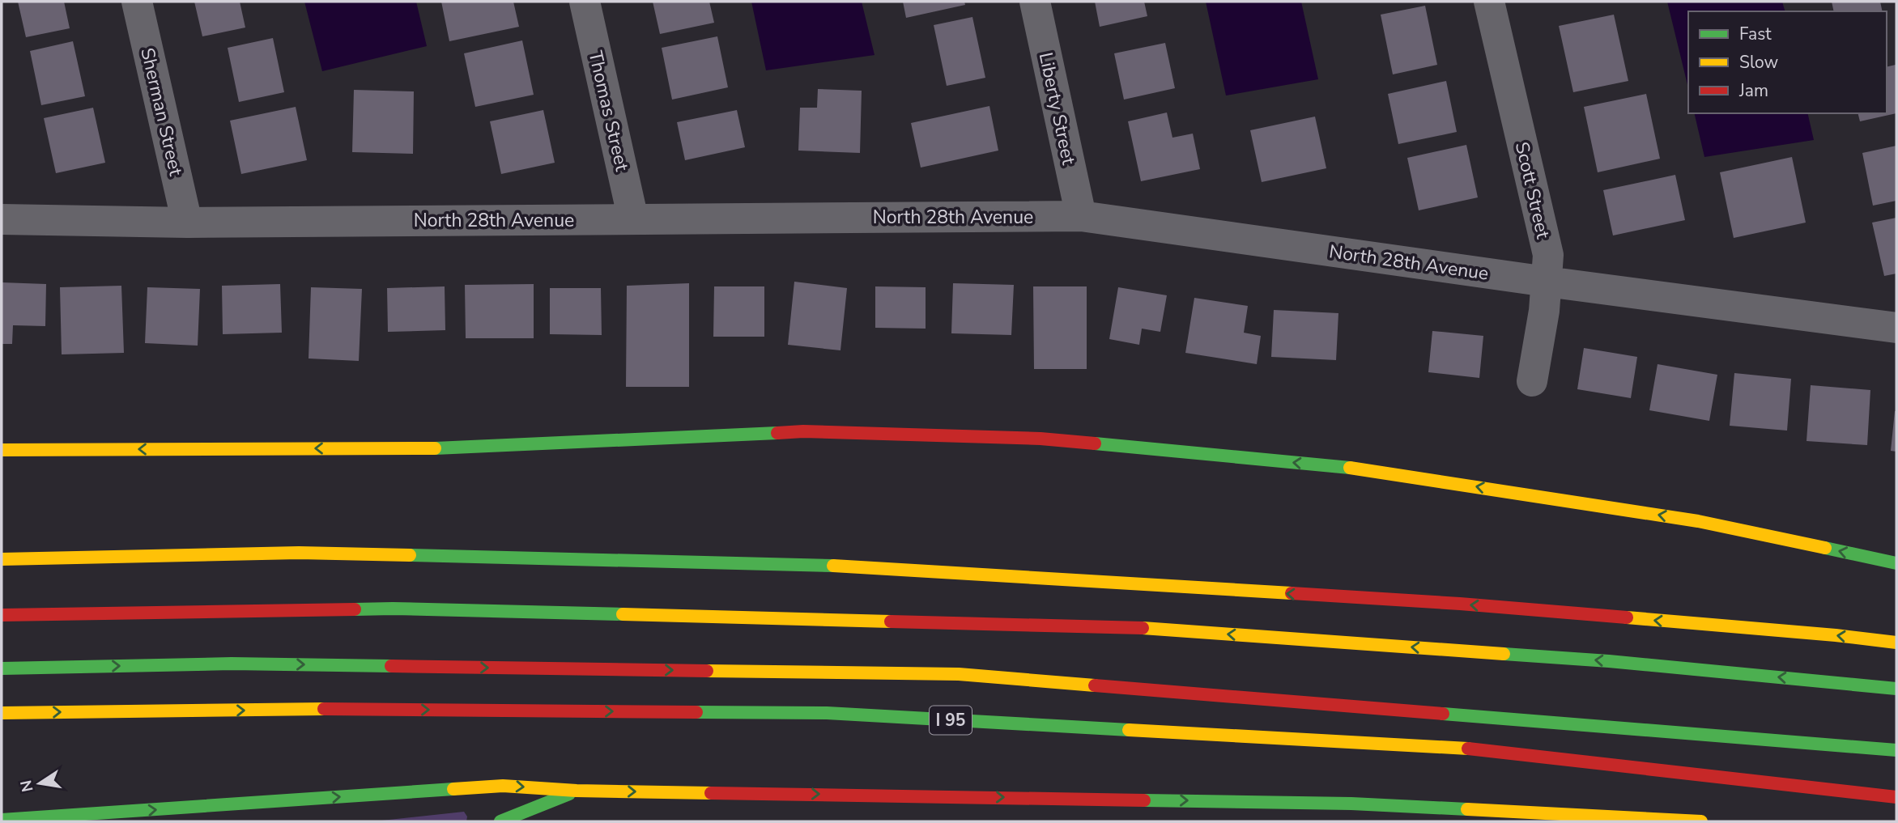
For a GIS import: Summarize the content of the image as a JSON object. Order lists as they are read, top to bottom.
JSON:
{
  "streets": {
    "highway": ["I 95"],
    "street": [
      "Liberty Street",
      "Thomas Street",
      "Sherman Street",
      "Scott Street",
      "North 28th Avenue"
    ]
  },
  "crossings": [
    ["Liberty Street", "North 28th Avenue"],
    ["Thomas Street", "North 28th Avenue"],
    ["Sherman Street", "North 28th Avenue"],
    ["Scott Street", "North 28th Avenue"]
  ],
  "legend": ["Fast", "Slow", "Jam"],
  "north": "left"
}
